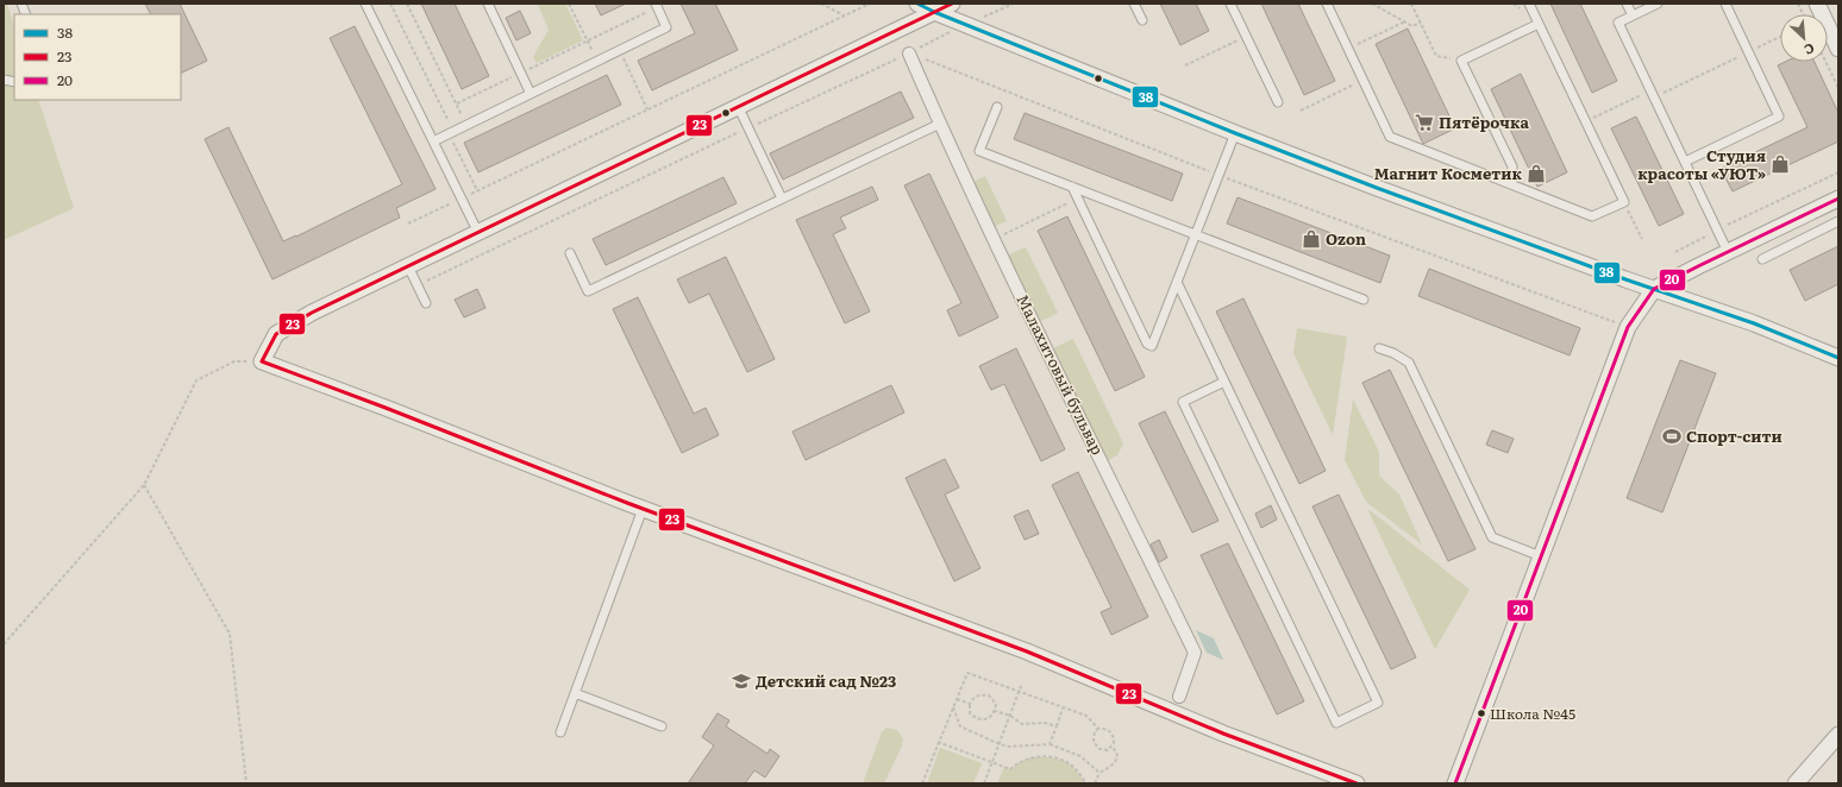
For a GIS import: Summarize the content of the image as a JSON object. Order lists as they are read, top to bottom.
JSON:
{
  "streets": {
    "street": ["Малахитовый бульвар"]
  },
  "places": {
    "supermarket": ["Пятёрочка"],
    "shop": ["Студия красоты «УЮТ»", "Магнит Косметик", "Ozon"],
    "sports": ["Спорт-сити"],
    "school or university": ["Детский сад №23"],
    "other": ["Школа №45"]
  },
  "lines": ["transit line 38", "transit line 23", "transit line 20"],
  "legend": ["38", "23", "20"],
  "north": "bottom right"
}
